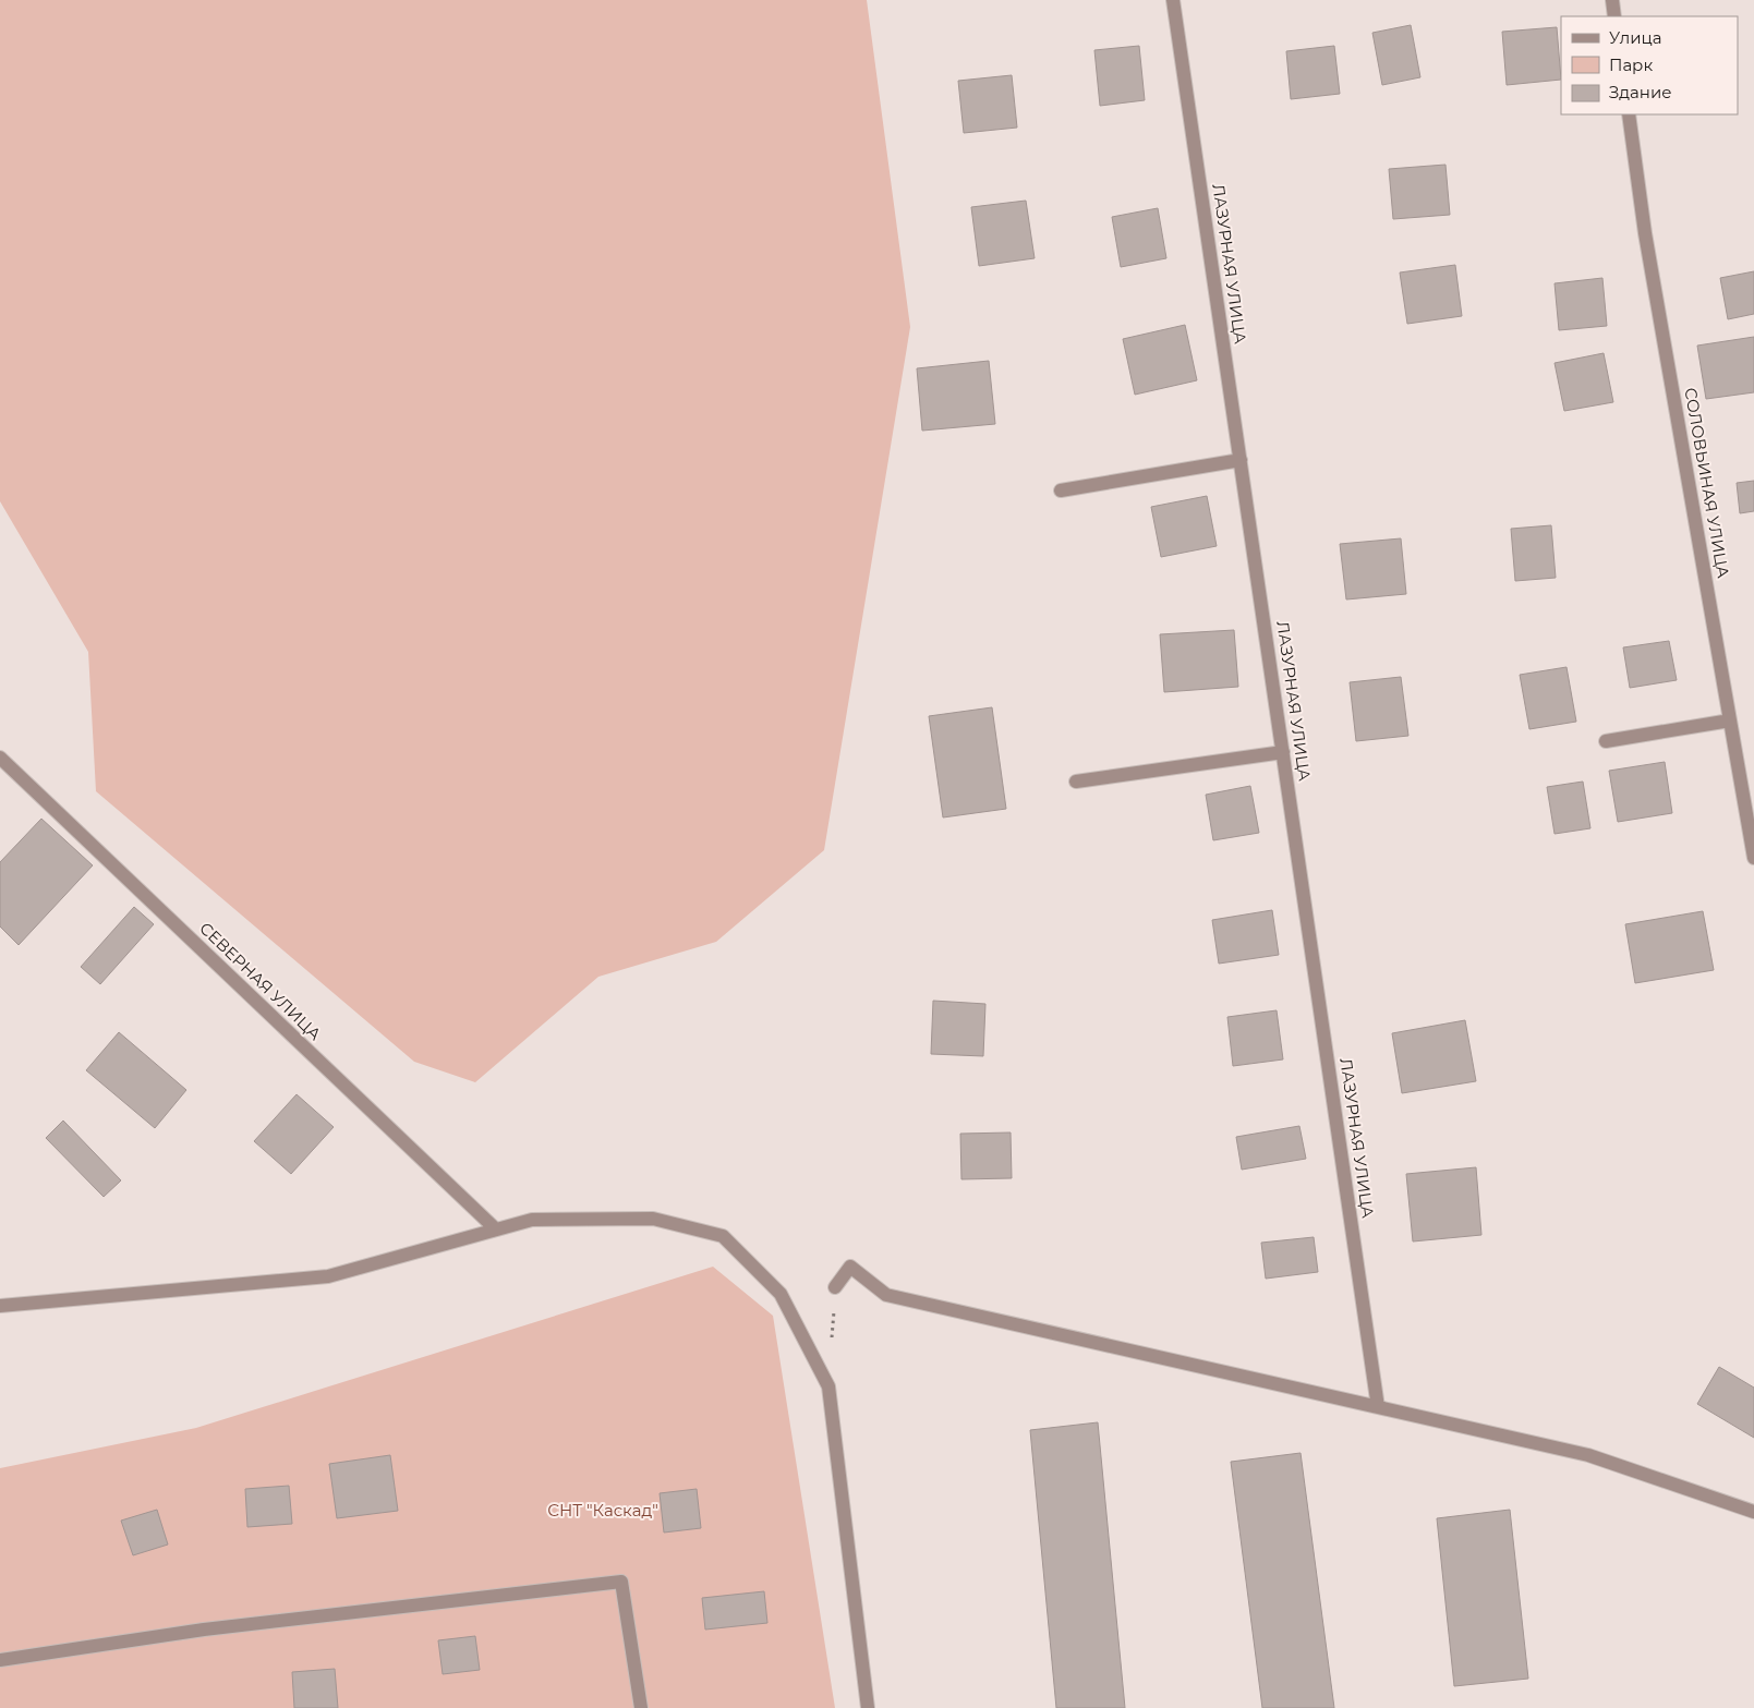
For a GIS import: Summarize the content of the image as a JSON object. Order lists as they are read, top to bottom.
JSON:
{
  "streets": {
    "street": ["ЛАЗУРНАЯ УЛИЦА", "СОЛОВЬИНАЯ УЛИЦА", "СЕВЕРНАЯ УЛИЦА"]
  },
  "parks": ["СНТ \"Каскад\""],
  "legend": ["Улица", "Парк", "Здание"]
}
